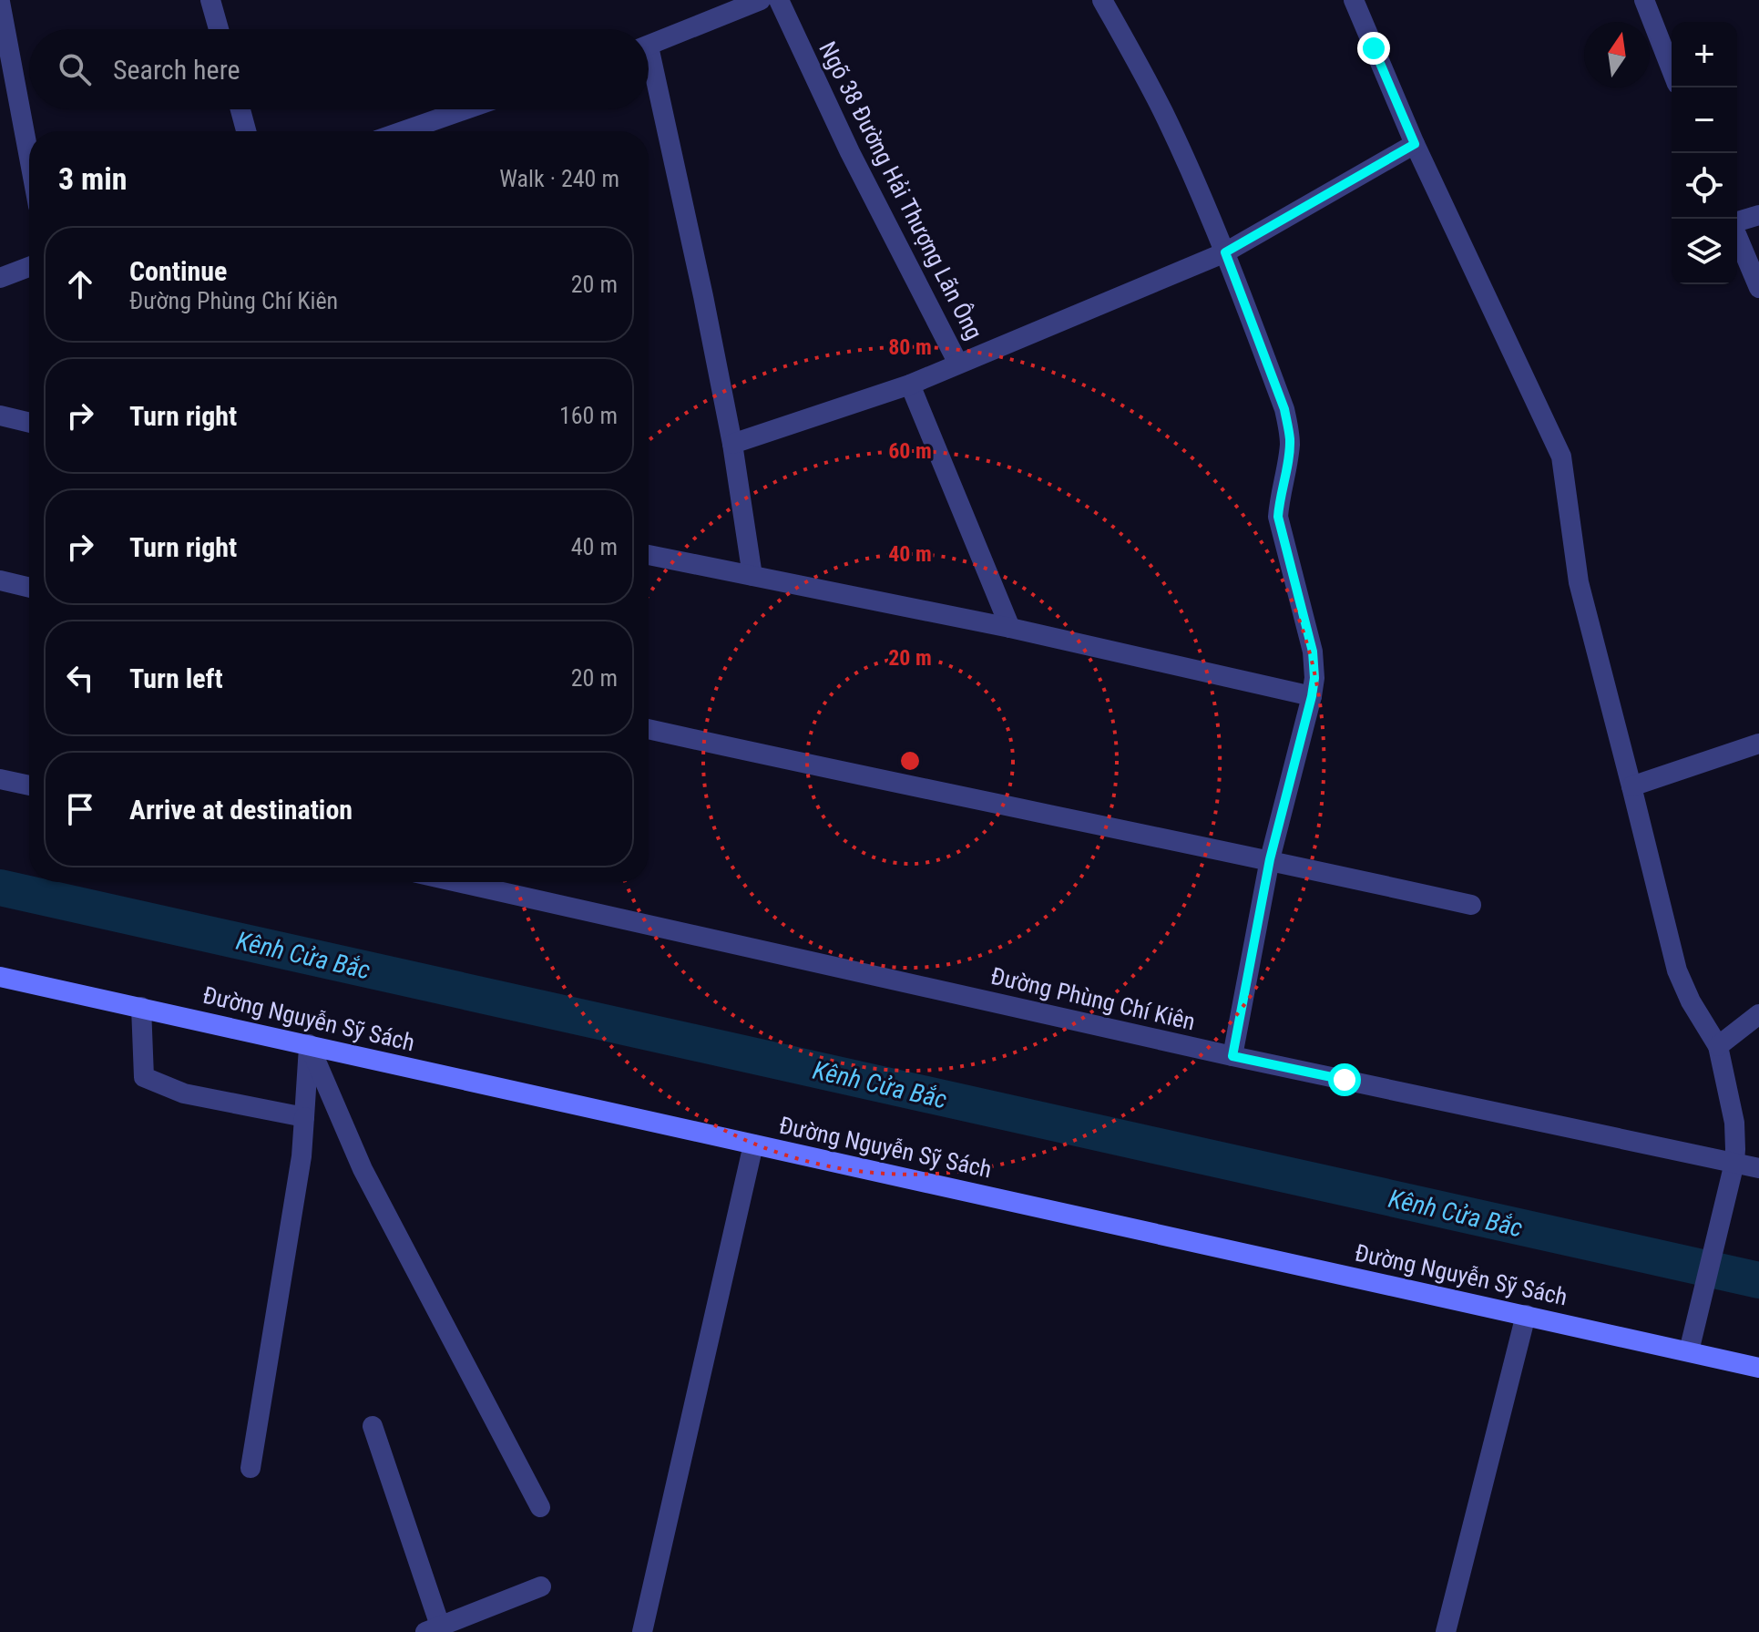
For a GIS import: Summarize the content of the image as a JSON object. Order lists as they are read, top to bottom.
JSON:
{
  "streets": {
    "main road": ["Đường Nguyễn Sỹ Sách"],
    "street": ["Ngõ 38 Đường Hải Thượng Lãn Ông", "Đường Phùng Chí Kiên"]
  },
  "water": ["Kênh Cửa Bắc"],
  "north": "top",
  "page": {
    "map_buttons": ["+", "−"],
    "search": "Search here",
    "heading": ["3 min", "Walk · 240 m"],
    "list": [
      ["Continue", "Đường Phùng Chí Kiên", "20 m"],
      ["Turn right", "160 m"],
      ["Turn right", "40 m"],
      ["Turn left", "20 m"],
      "Arrive at destination"
    ]
  },
  "rings": [
    "80 m",
    "60 m",
    "40 m",
    "20 m"
  ]
}
